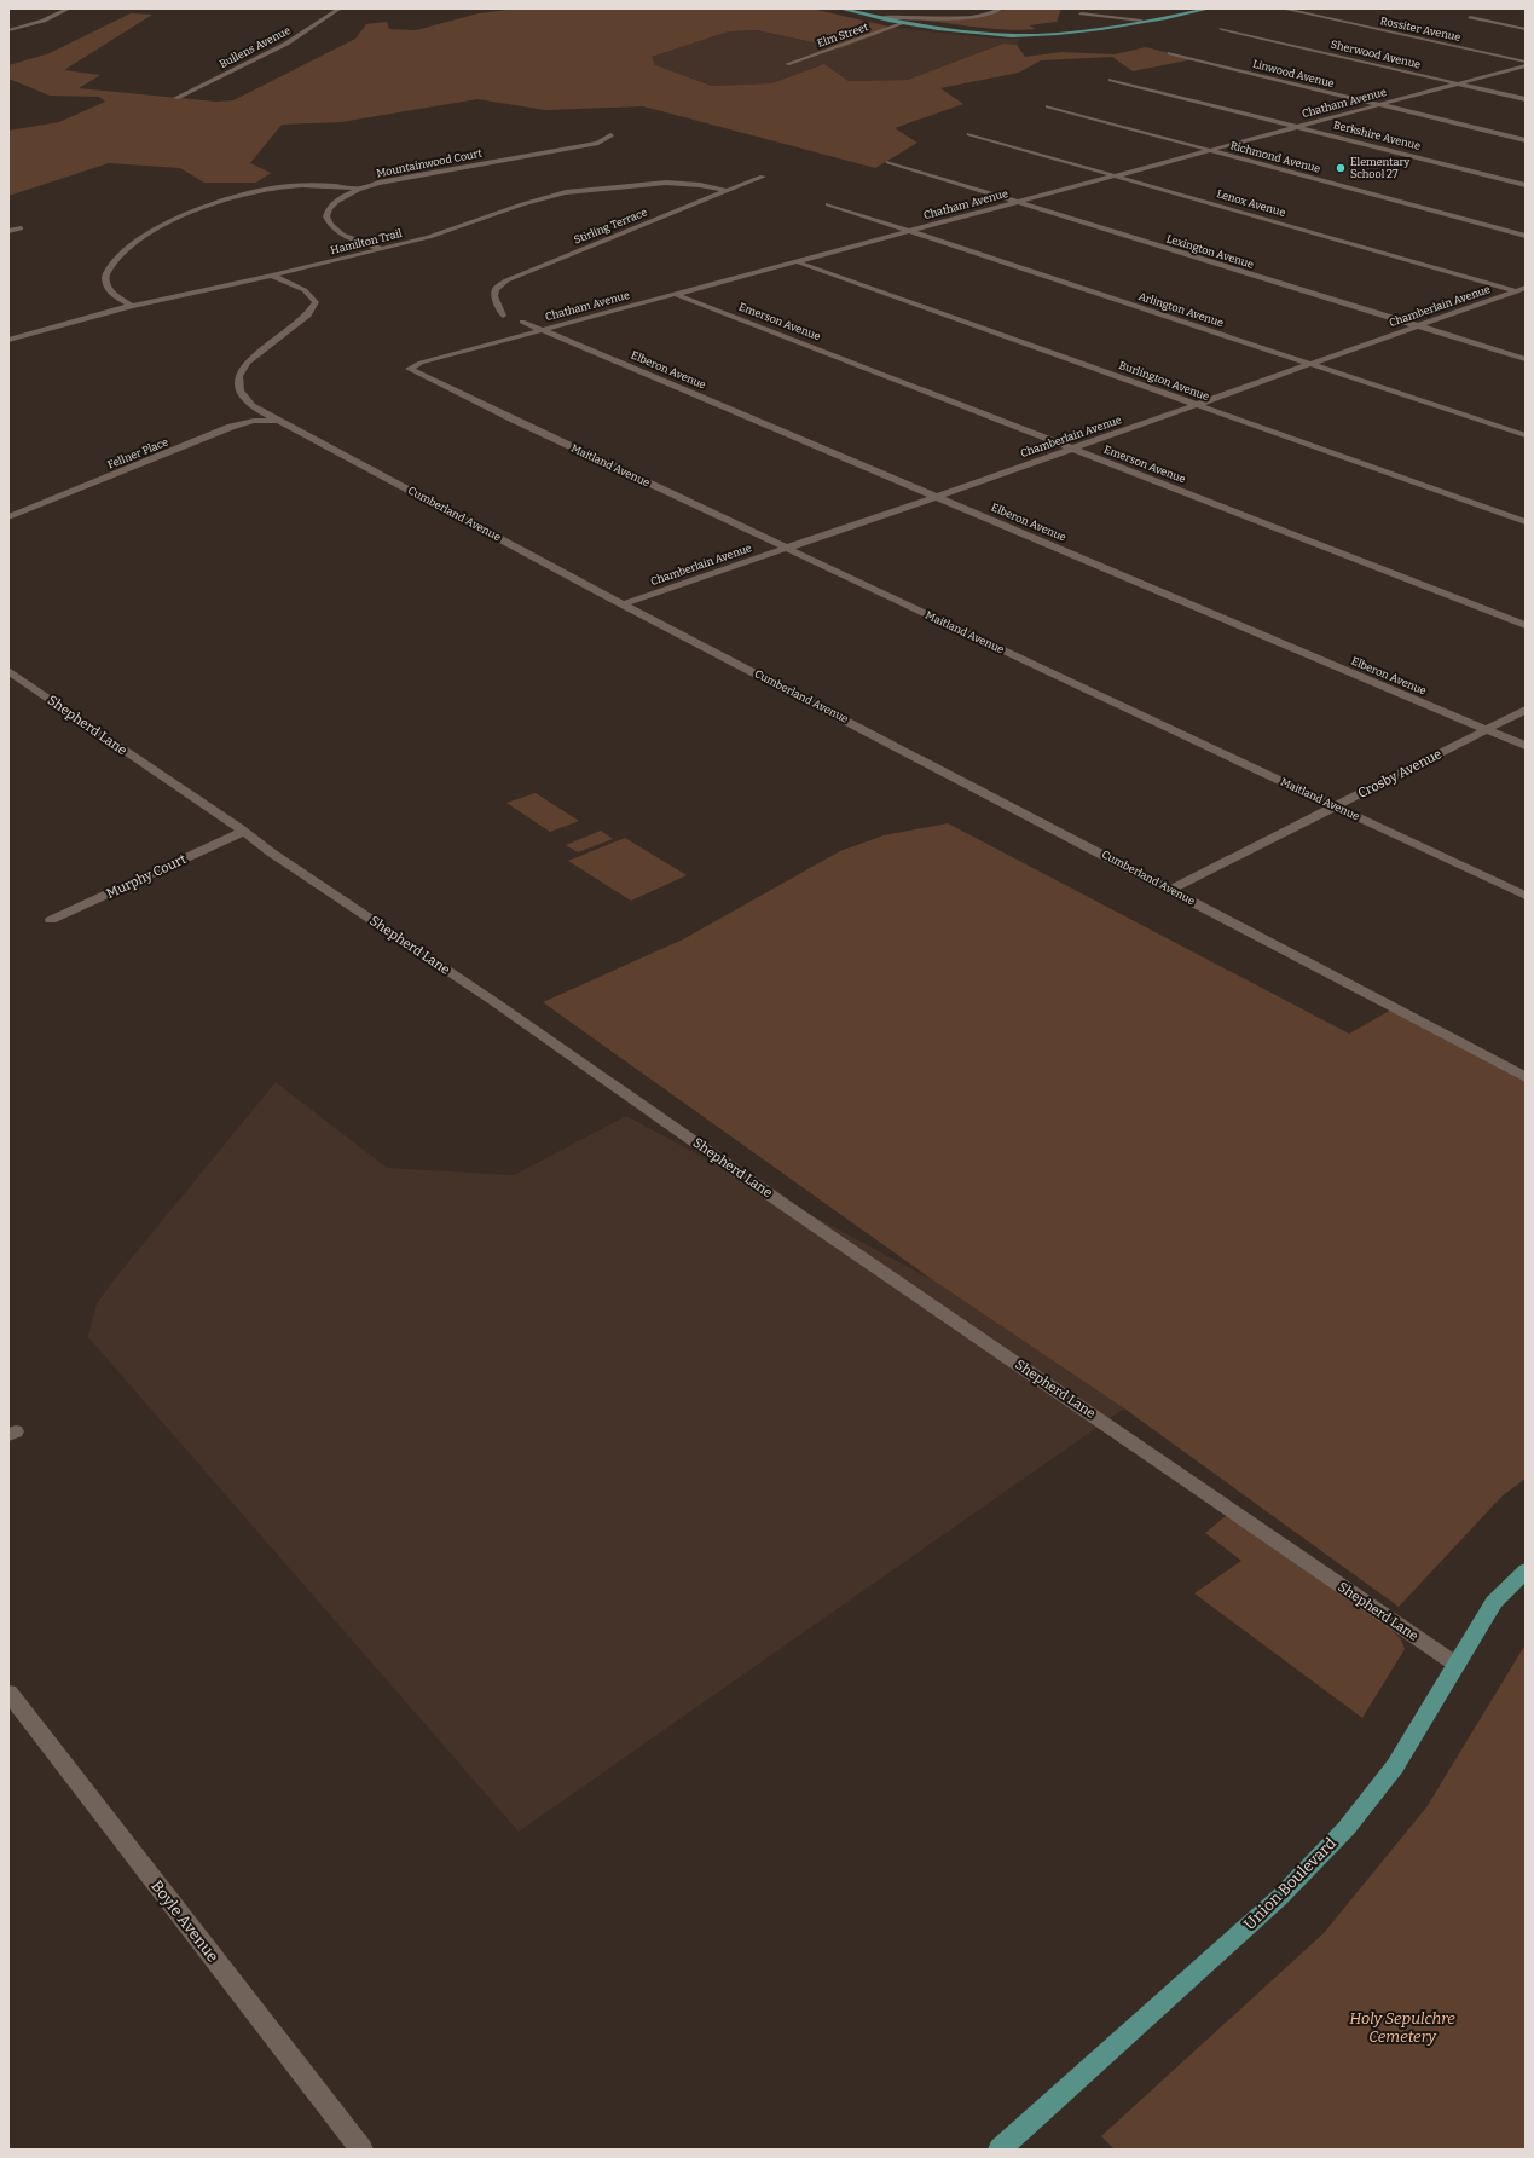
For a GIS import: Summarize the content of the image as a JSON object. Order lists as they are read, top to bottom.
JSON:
{
  "streets": {
    "main road": ["Union Boulevard"],
    "street": [
      "Rossiter Avenue",
      "Elm Street",
      "Bullens Avenue",
      "Sherwood Avenue",
      "Linwood Avenue",
      "Chatham Avenue",
      "Berkshire Avenue",
      "Richmond Avenue",
      "Mountainwood Court",
      "Lenox Avenue",
      "Stirling Terrace",
      "Hamilton Trail",
      "Lexington Avenue",
      "Chamberlain Avenue",
      "Arlington Avenue",
      "Emerson Avenue",
      "Elberon Avenue",
      "Burlington Avenue",
      "Fellner Place",
      "Maitland Avenue",
      "Cumberland Avenue",
      "Shepherd Lane",
      "Crosby Avenue",
      "Murphy Court",
      "Boyle Avenue"
    ]
  },
  "crossings": [
    ["Sherwood Avenue", "Chatham Avenue"],
    ["Linwood Avenue", "Chatham Avenue"],
    ["Chatham Avenue", "Berkshire Avenue"],
    ["Chatham Avenue", "Richmond Avenue"],
    ["Chatham Avenue", "Lenox Avenue"],
    ["Chatham Avenue", "Lexington Avenue"],
    ["Chatham Avenue", "Arlington Avenue"],
    ["Chatham Avenue", "Emerson Avenue"],
    ["Chatham Avenue", "Elberon Avenue"],
    ["Chatham Avenue", "Burlington Avenue"],
    ["Chatham Avenue", "Maitland Avenue"],
    ["Mountainwood Court", "Hamilton Trail"],
    ["Lenox Avenue", "Chamberlain Avenue"],
    ["Stirling Terrace", "Hamilton Trail"],
    ["Hamilton Trail", "Cumberland Avenue"],
    ["Lexington Avenue", "Chamberlain Avenue"],
    ["Chamberlain Avenue", "Arlington Avenue"],
    ["Chamberlain Avenue", "Emerson Avenue"],
    ["Chamberlain Avenue", "Elberon Avenue"],
    ["Chamberlain Avenue", "Burlington Avenue"],
    ["Chamberlain Avenue", "Maitland Avenue"],
    ["Chamberlain Avenue", "Cumberland Avenue"],
    ["Elberon Avenue", "Crosby Avenue"],
    ["Fellner Place", "Cumberland Avenue"],
    ["Maitland Avenue", "Crosby Avenue"],
    ["Cumberland Avenue", "Crosby Avenue"],
    ["Shepherd Lane", "Murphy Court"],
    ["Shepherd Lane", "Union Boulevard"]
  ],
  "parks": ["Holy Sepulchre Cemetery"],
  "places": ["Elementary School 27"]
}
